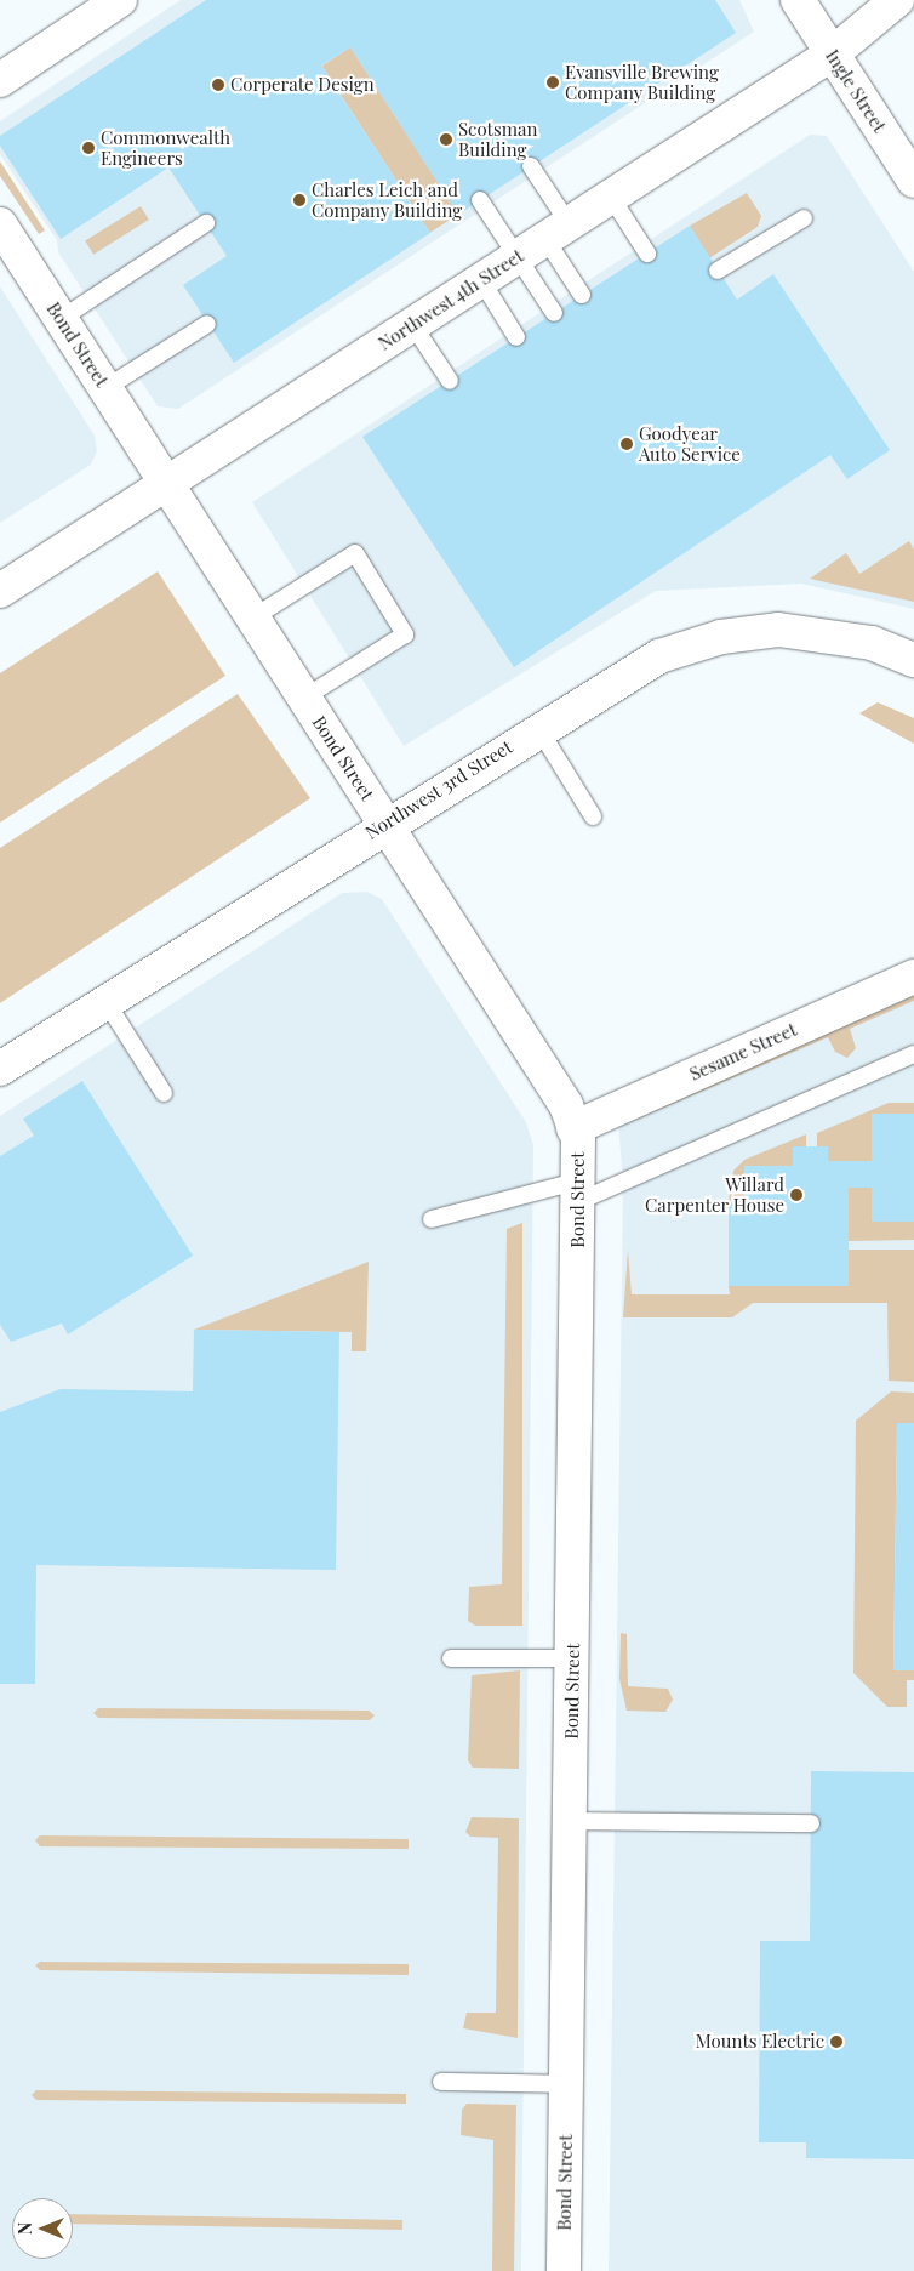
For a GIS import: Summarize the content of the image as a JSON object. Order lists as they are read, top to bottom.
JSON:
{
  "streets": {
    "street": [
      "Ingle Street",
      "Northwest 4th Street",
      "Bond Street",
      "Northwest 3rd Street",
      "Sesame Street"
    ]
  },
  "crossings": [
    ["Ingle Street", "Northwest 4th Street"],
    ["Northwest 4th Street", "Bond Street"],
    ["Bond Street", "Northwest 3rd Street"],
    ["Bond Street", "Sesame Street"]
  ],
  "places": [
    "Evansville Brewing Company Building",
    "Corperate Design",
    "Scotsman Building",
    "Commonwealth Engineers",
    "Charles Leich and Company Building",
    "Goodyear Auto Service",
    "Willard Carpenter House",
    "Mounts Electric"
  ],
  "north": "left"
}
